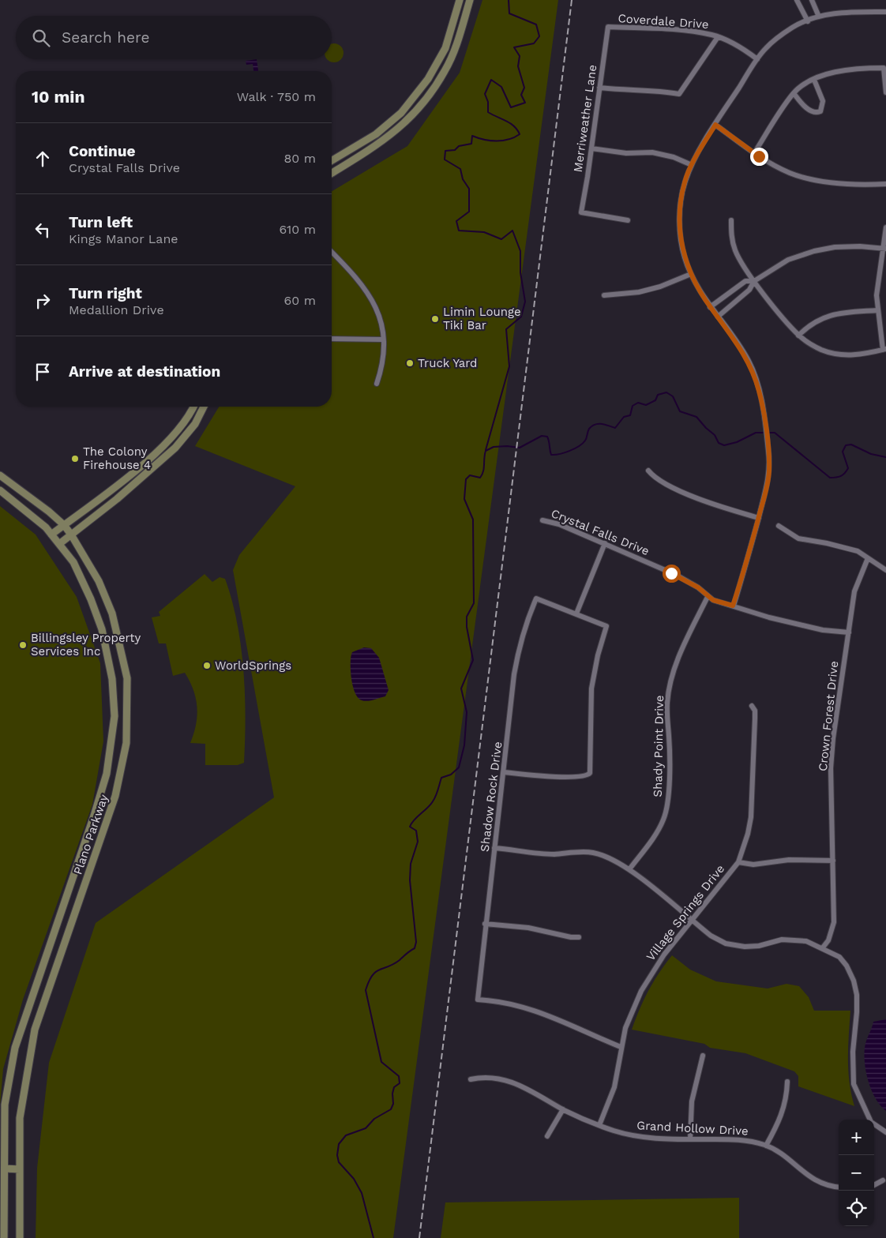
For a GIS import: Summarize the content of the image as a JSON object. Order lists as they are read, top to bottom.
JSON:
{
  "streets": {
    "main road": ["Plano Parkway"],
    "street": [
      "Coverdale Drive",
      "Merriweather Lane",
      "Crystal Falls Drive",
      "Crown Forest Drive",
      "Shady Point Drive",
      "Shadow Rock Drive",
      "Village Springs Drive",
      "Grand Hollow Drive"
    ]
  },
  "crossings": [
    ["Coverdale Drive", "Merriweather Lane"],
    ["Crystal Falls Drive", "Crown Forest Drive"],
    ["Crystal Falls Drive", "Shady Point Drive"],
    ["Shadow Rock Drive", "Village Springs Drive"],
    ["Village Springs Drive", "Grand Hollow Drive"]
  ],
  "places": [
    "Limin Lounge Tiki Bar",
    "Truck Yard",
    "The Colony Firehouse 4",
    "Billingsley Property Services Inc",
    "WorldSprings"
  ],
  "page": {
    "search": "Search here",
    "heading": ["10 min", "Walk · 750 m"],
    "list": [
      ["Continue", "Crystal Falls Drive", "80 m"],
      ["Turn left", "Kings Manor Lane", "610 m"],
      ["Turn right", "Medallion Drive", "60 m"],
      "Arrive at destination"
    ],
    "map_buttons": ["+", "−"]
  }
}
